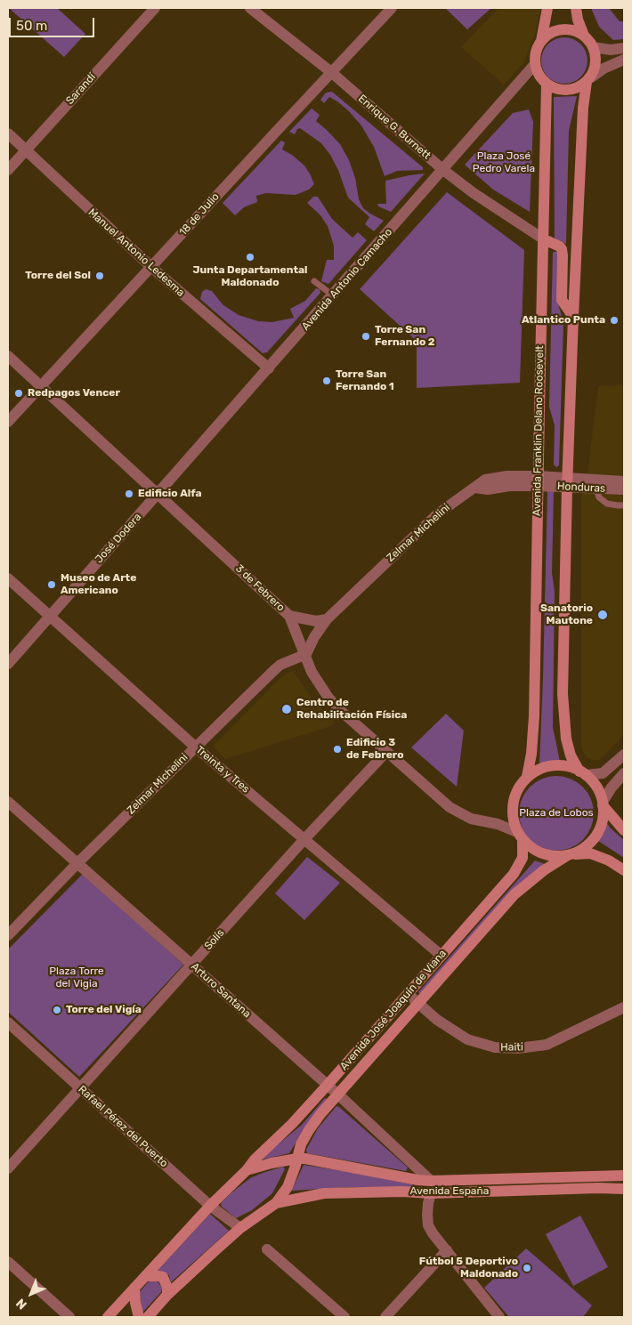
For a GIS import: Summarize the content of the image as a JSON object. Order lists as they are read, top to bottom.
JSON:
{
  "streets": {
    "main road": ["Avenida Franklin Delano Roosevelt", "Avenida José Joaquín de Viana", "Avenida España"],
    "street": [
      "Sarandí",
      "Enrique G. Burnett",
      "18 de Julio",
      "Manuel Antonio Ledesma",
      "Avenida Antonio Camacho",
      "Honduras",
      "Zelmar Michelini",
      "José Dodera",
      "3 de Febrero",
      "Treinta y Tres",
      "Solís",
      "Arturo Santana",
      "Haiti",
      "Rafael Pérez del Puerto"
    ]
  },
  "crossings": [
    ["Sarandí", "Manuel Antonio Ledesma"],
    ["Enrique G. Burnett", "18 de Julio"],
    ["Enrique G. Burnett", "Avenida Antonio Camacho"],
    ["Enrique G. Burnett", "Avenida Franklin Delano Roosevelt"],
    ["18 de Julio", "Manuel Antonio Ledesma"],
    ["18 de Julio", "3 de Febrero"],
    ["Manuel Antonio Ledesma", "Avenida Antonio Camacho"],
    ["Avenida Antonio Camacho", "Avenida Franklin Delano Roosevelt"],
    ["Avenida Antonio Camacho", "José Dodera"],
    ["Avenida Antonio Camacho", "3 de Febrero"],
    ["Avenida Franklin Delano Roosevelt", "Honduras"],
    ["Avenida Franklin Delano Roosevelt", "Zelmar Michelini"],
    ["Avenida Franklin Delano Roosevelt", "3 de Febrero"],
    ["Avenida Franklin Delano Roosevelt", "Avenida José Joaquín de Viana"],
    ["Honduras", "Zelmar Michelini"],
    ["Zelmar Michelini", "3 de Febrero"],
    ["Zelmar Michelini", "Treinta y Tres"],
    ["Zelmar Michelini", "Arturo Santana"],
    ["José Dodera", "3 de Febrero"],
    ["José Dodera", "Treinta y Tres"],
    ["3 de Febrero", "Solís"],
    ["3 de Febrero", "Avenida José Joaquín de Viana"],
    ["Treinta y Tres", "Solís"],
    ["Treinta y Tres", "Avenida José Joaquín de Viana"],
    ["Solís", "Arturo Santana"],
    ["Solís", "Rafael Pérez del Puerto"],
    ["Arturo Santana", "Avenida José Joaquín de Viana"],
    ["Arturo Santana", "Avenida España"],
    ["Avenida José Joaquín de Viana", "Haiti"],
    ["Avenida José Joaquín de Viana", "Rafael Pérez del Puerto"],
    ["Avenida José Joaquín de Viana", "Avenida España"]
  ],
  "parks": ["Plaza José Pedro Varela", "Plaza de Lobos", "Plaza Torre del Vigia"],
  "places": [
    "Junta Departamental Maldonado",
    "Torre del Sol",
    "Atlantico Punta",
    "Torre San Fernando 2",
    "Torre San Fernando 1",
    "Redpagos Vencer",
    "Edificio Alfa",
    "Museo de Arte Americano",
    "Sanatorio Mautone",
    "Centro de Rehabilitación Física",
    "Edificio 3 de Febrero",
    "Torre del Vigía",
    "Fútbol 5 Deportivo Maldonado"
  ],
  "scale_bar": "50 m",
  "north": "bottom left"
}
